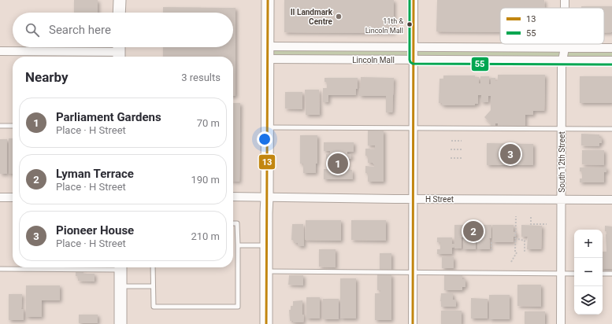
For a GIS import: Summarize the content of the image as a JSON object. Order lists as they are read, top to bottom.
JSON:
{
  "streets": {
    "street": ["Lincoln Mall", "South 12th Street", "H Street"]
  },
  "crossings": [
    ["Lincoln Mall", "South 12th Street"],
    ["South 12th Street", "H Street"]
  ],
  "places": ["II Landmark Centre", "11th & Lincoln Mall"],
  "lines": ["transit line 13", "transit line 55"],
  "legend": ["13", "55"],
  "page": {
    "search": "Search here",
    "heading": ["Nearby", "3 results"],
    "list": [
      {
        "mark": "1",
        "name": "Parliament Gardens",
        "note": "Place · H Street",
        "value": "70 m"
      },
      {
        "mark": "2",
        "name": "Lyman Terrace",
        "note": "Place · H Street",
        "value": "190 m"
      },
      {
        "mark": "3",
        "name": "Pioneer House",
        "note": "Place · H Street",
        "value": "210 m"
      }
    ],
    "pins": ["3", "1", "2"],
    "map_buttons": ["+", "−"]
  }
}
